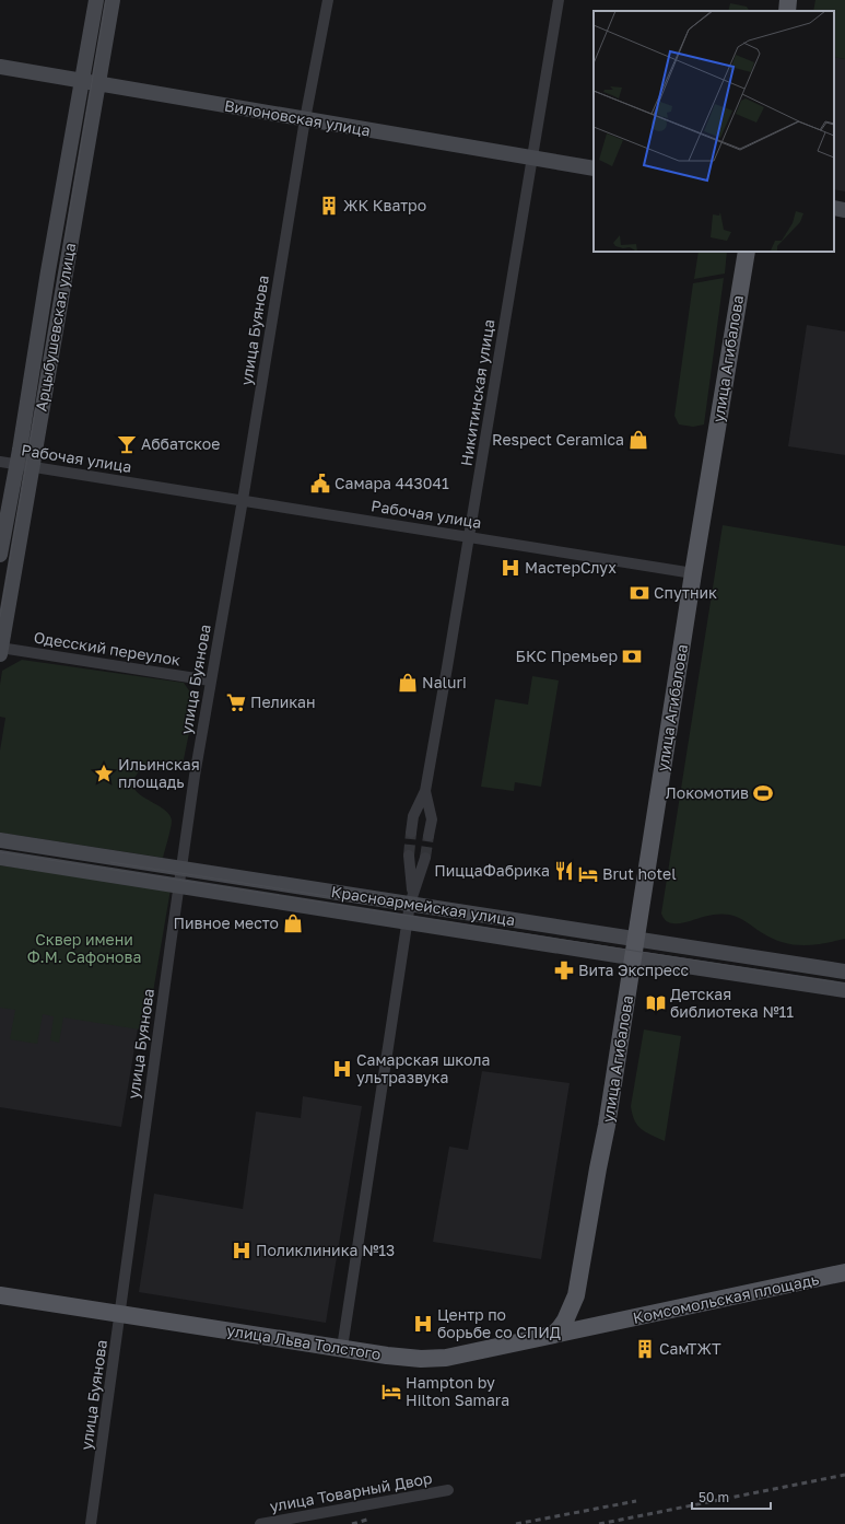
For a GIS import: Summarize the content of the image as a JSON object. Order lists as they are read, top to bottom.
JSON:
{
  "streets": {
    "main road": [
      "Вилоновская улица",
      "Арцыбушевская улица",
      "улица Агибалова",
      "Красноармейская улица",
      "Комсомольская площадь",
      "улица Льва Толстого"
    ],
    "street": [
      "улица Буянова",
      "Никитинская улица",
      "Рабочая улица",
      "Одесский переулок",
      "улица Товарный Двор"
    ]
  },
  "crossings": [
    ["Вилоновская улица", "Арцыбушевская улица"],
    ["Вилоновская улица", "улица Буянова"],
    ["Вилоновская улица", "Никитинская улица"],
    ["Арцыбушевская улица", "Рабочая улица"],
    ["Арцыбушевская улица", "Одесский переулок"],
    ["улица Буянова", "Рабочая улица"],
    ["улица Буянова", "Одесский переулок"],
    ["улица Буянова", "Красноармейская улица"],
    ["улица Буянова", "улица Льва Толстого"],
    ["улица Агибалова", "Рабочая улица"],
    ["улица Агибалова", "Красноармейская улица"],
    ["улица Агибалова", "улица Льва Толстого"],
    ["Никитинская улица", "Рабочая улица"],
    ["Комсомольская площадь", "улица Льва Толстого"]
  ],
  "parks": ["Cквер имени Ф.М. Сафонова"],
  "places": {
    "building": ["ЖК Кватро", "СамТЖТ"],
    "shop": ["Respect Ceramica", "Naluri", "Пивное место"],
    "bar": ["Аббатское"],
    "public building": ["Самара 443041"],
    "hospital": [
      "МастерСлух",
      "Самарская школа ультразвука",
      "Поликлиника №13",
      "Центр по борьбе со СПИД"
    ],
    "bank": ["Спутник", "БКС Премьер"],
    "supermarket": ["Пеликан"],
    "place": ["Ильинская площадь"],
    "sports": ["Локомотив"],
    "restaurant": ["ПиццаФабрика"],
    "hotel": ["Brut hotel", "Hampton by Hilton Samara"],
    "pharmacy": ["Вита Экспресс"],
    "library": ["Детская библиотека №11"]
  },
  "scale_bar": "50 m"
}
